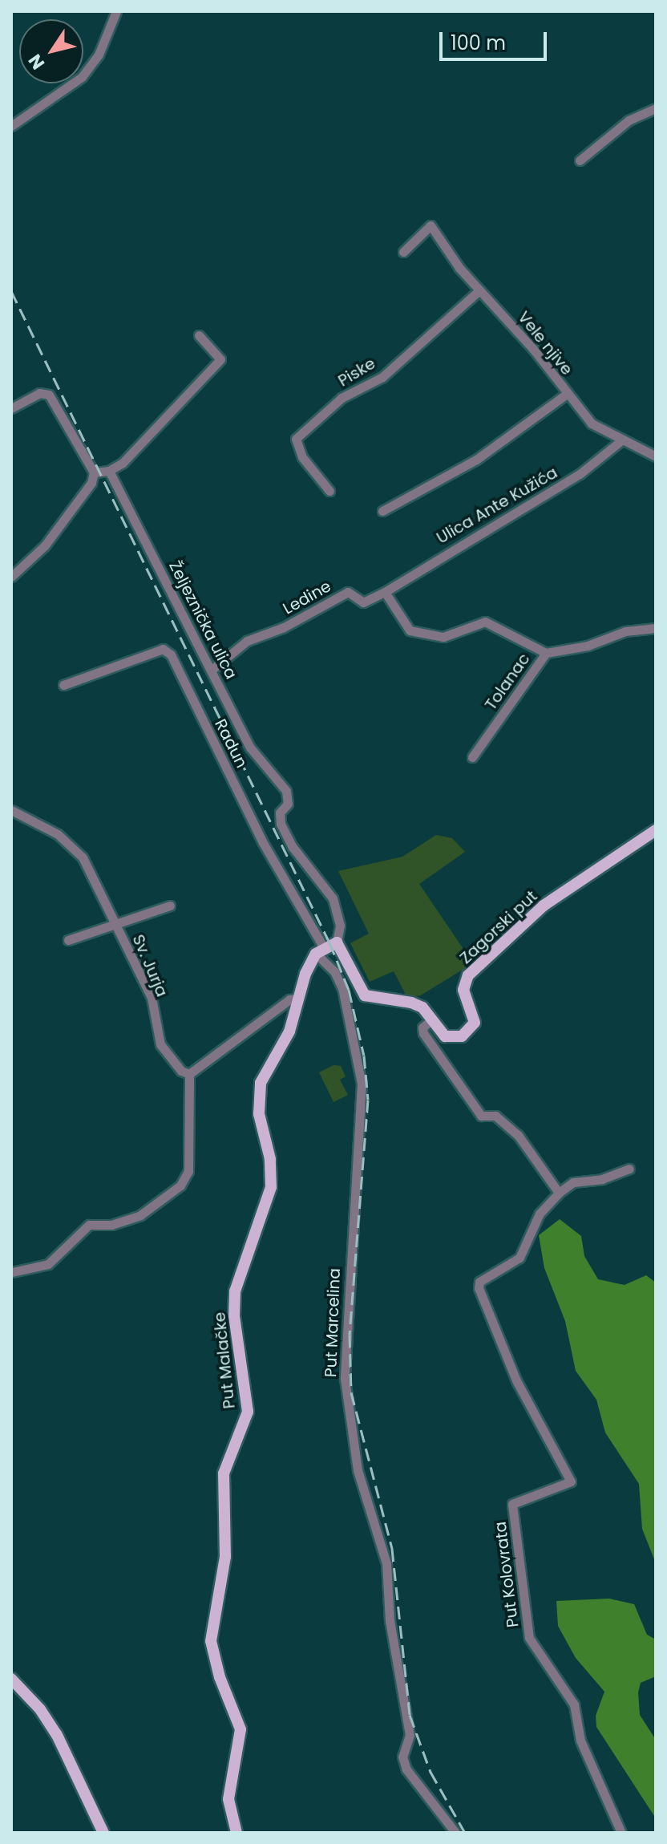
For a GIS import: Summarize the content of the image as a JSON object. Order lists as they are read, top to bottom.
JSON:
{
  "streets": {
    "main road": ["Zagorski put", "Put Malačke"],
    "street": [
      "Vele njive",
      "Piske",
      "Ulica Ante Kužića",
      "Ledine",
      "Željeznička ulica",
      "Tolanac",
      "Radun",
      "Sv. Jurja",
      "Put Marcelina",
      "Put Kolovrata"
    ]
  },
  "crossings": [
    ["Vele njive", "Piske"],
    ["Vele njive", "Ulica Ante Kužića"],
    ["Ulica Ante Kužića", "Ledine"],
    ["Ledine", "Željeznička ulica"],
    ["Željeznička ulica", "Zagorski put"],
    ["Radun", "Put Marcelina"],
    ["Radun", "Put Malačke"],
    ["Put Marcelina", "Put Malačke"]
  ],
  "scale_bar": "100 m",
  "north": "bottom left"
}
